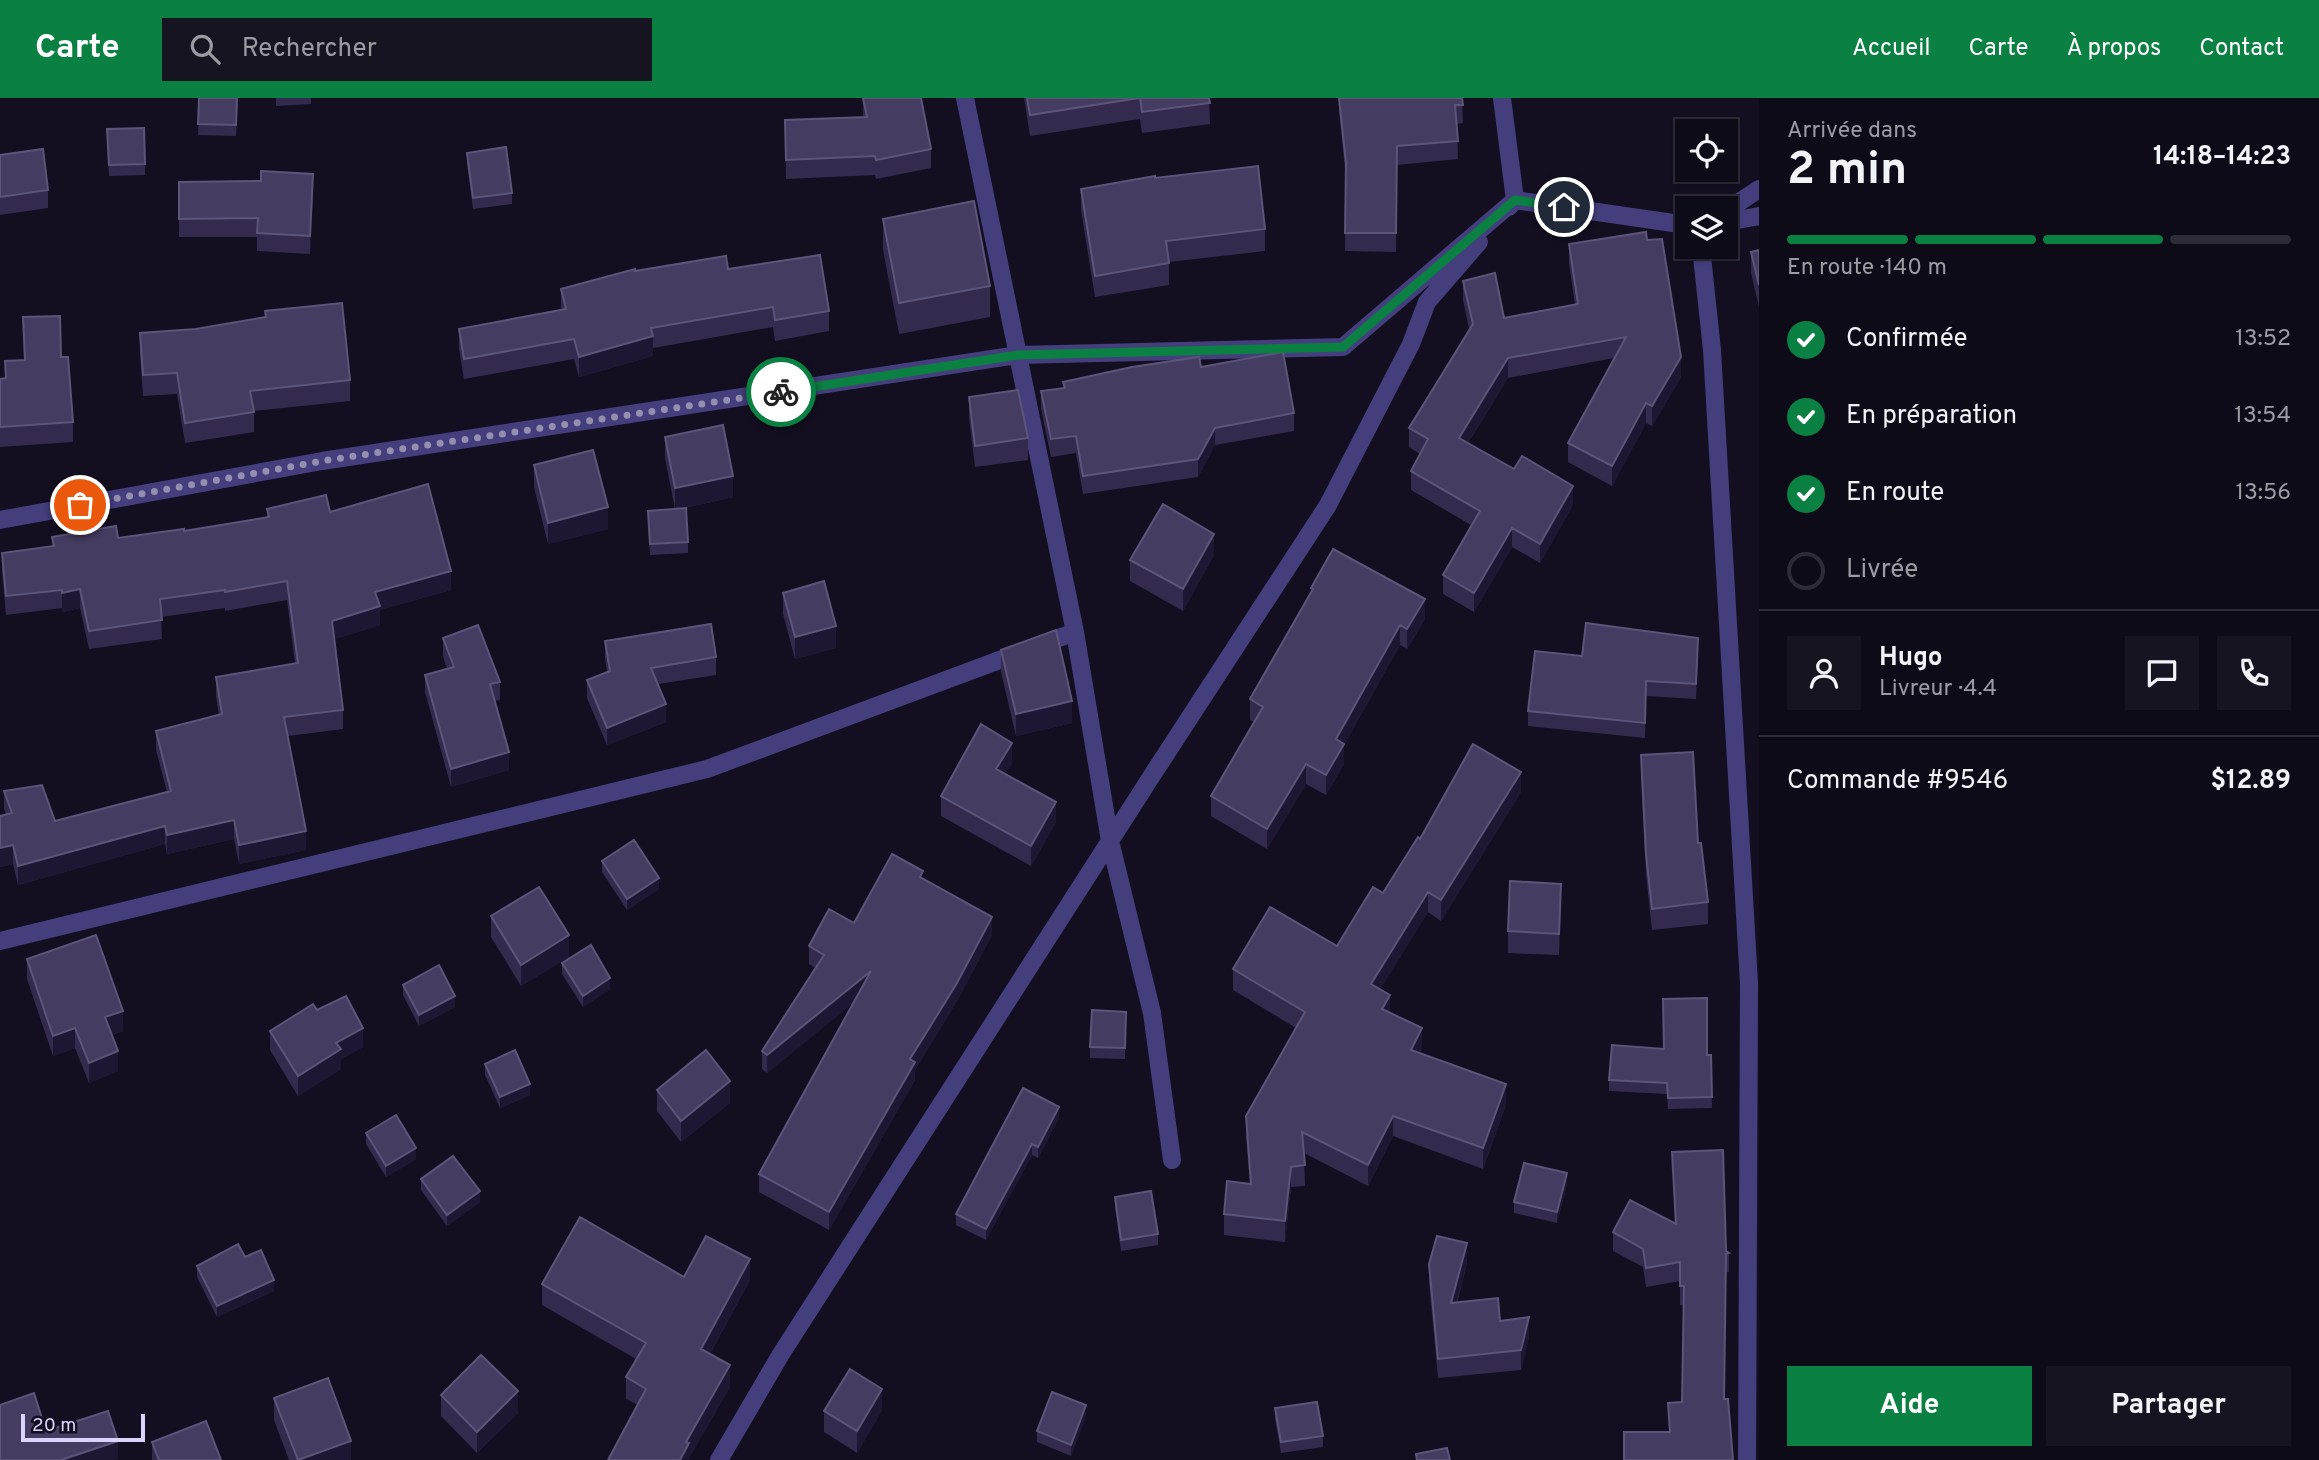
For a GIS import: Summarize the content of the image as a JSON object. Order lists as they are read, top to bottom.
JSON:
{
  "scale_bar": "20 m",
  "page": {
    "header": "Carte",
    "search": "Rechercher",
    "nav": [
      "Accueil",
      "Carte",
      "À propos",
      "Contact"
    ],
    "heading": ["2 min", "Arrivée dans", "14:18–14:23"],
    "panel": [
      "Hugo",
      "Livreur · 4.4",
      "Commande #9546",
      "$12.89"
    ],
    "bar": "En route · 140 m",
    "list": [
      ["Confirmée", "13:52"],
      ["En préparation", "13:54"],
      ["En route", "13:56"],
      "Livrée"
    ],
    "buttons": ["Aide", "Partager"],
    "scale": "20 m"
  }
}
